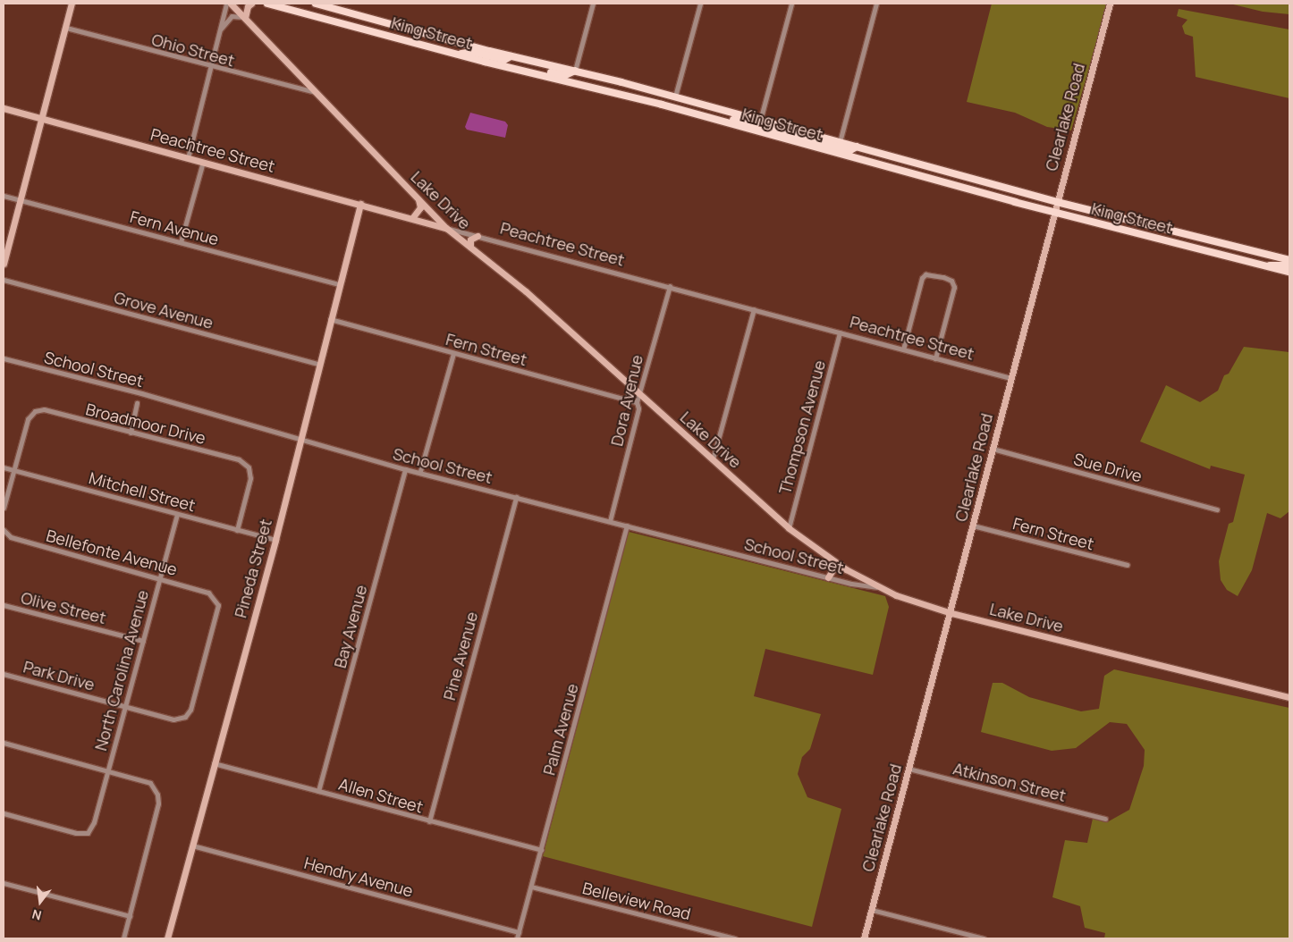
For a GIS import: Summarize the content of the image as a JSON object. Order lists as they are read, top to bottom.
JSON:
{
  "streets": {
    "main road": ["King Street"],
    "street": [
      "Ohio Street",
      "Clearlake Road",
      "Peachtree Street",
      "Lake Drive",
      "Fern Avenue",
      "Grove Avenue",
      "Fern Street",
      "School Street",
      "Dora Avenue",
      "Broadmoor Drive",
      "Thompson Avenue",
      "Sue Drive",
      "Mitchell Street",
      "Bellefonte Avenue",
      "Pineda Street",
      "Olive Street",
      "Bay Avenue",
      "Pine Avenue",
      "North Carolina Avenue",
      "Park Drive",
      "Palm Avenue",
      "Atkinson Street",
      "Allen Street",
      "Hendry Avenue",
      "Belleview Road"
    ]
  },
  "crossings": [
    ["King Street", "Clearlake Road"],
    ["Ohio Street", "Lake Drive"],
    ["Clearlake Road", "Peachtree Street"],
    ["Clearlake Road", "Lake Drive"],
    ["Clearlake Road", "Fern Street"],
    ["Clearlake Road", "Sue Drive"],
    ["Clearlake Road", "Atkinson Street"],
    ["Peachtree Street", "Lake Drive"],
    ["Peachtree Street", "Dora Avenue"],
    ["Peachtree Street", "Thompson Avenue"],
    ["Peachtree Street", "Pineda Street"],
    ["Lake Drive", "School Street"],
    ["Lake Drive", "Dora Avenue"],
    ["Lake Drive", "Thompson Avenue"],
    ["Fern Avenue", "Pineda Street"],
    ["Grove Avenue", "Pineda Street"],
    ["Fern Street", "Dora Avenue"],
    ["Fern Street", "Pineda Street"],
    ["School Street", "Dora Avenue"],
    ["School Street", "Pineda Street"],
    ["School Street", "Bay Avenue"],
    ["School Street", "Pine Avenue"],
    ["School Street", "Palm Avenue"],
    ["Broadmoor Drive", "Mitchell Street"],
    ["Mitchell Street", "Pineda Street"],
    ["Mitchell Street", "North Carolina Avenue"],
    ["Bellefonte Avenue", "North Carolina Avenue"],
    ["Bellefonte Avenue", "Park Drive"],
    ["Pineda Street", "Allen Street"],
    ["Pineda Street", "Hendry Avenue"],
    ["Olive Street", "North Carolina Avenue"],
    ["Bay Avenue", "Allen Street"],
    ["Pine Avenue", "Allen Street"],
    ["North Carolina Avenue", "Park Drive"],
    ["Palm Avenue", "Allen Street"],
    ["Palm Avenue", "Hendry Avenue"],
    ["Palm Avenue", "Belleview Road"]
  ],
  "north": "bottom"
}
